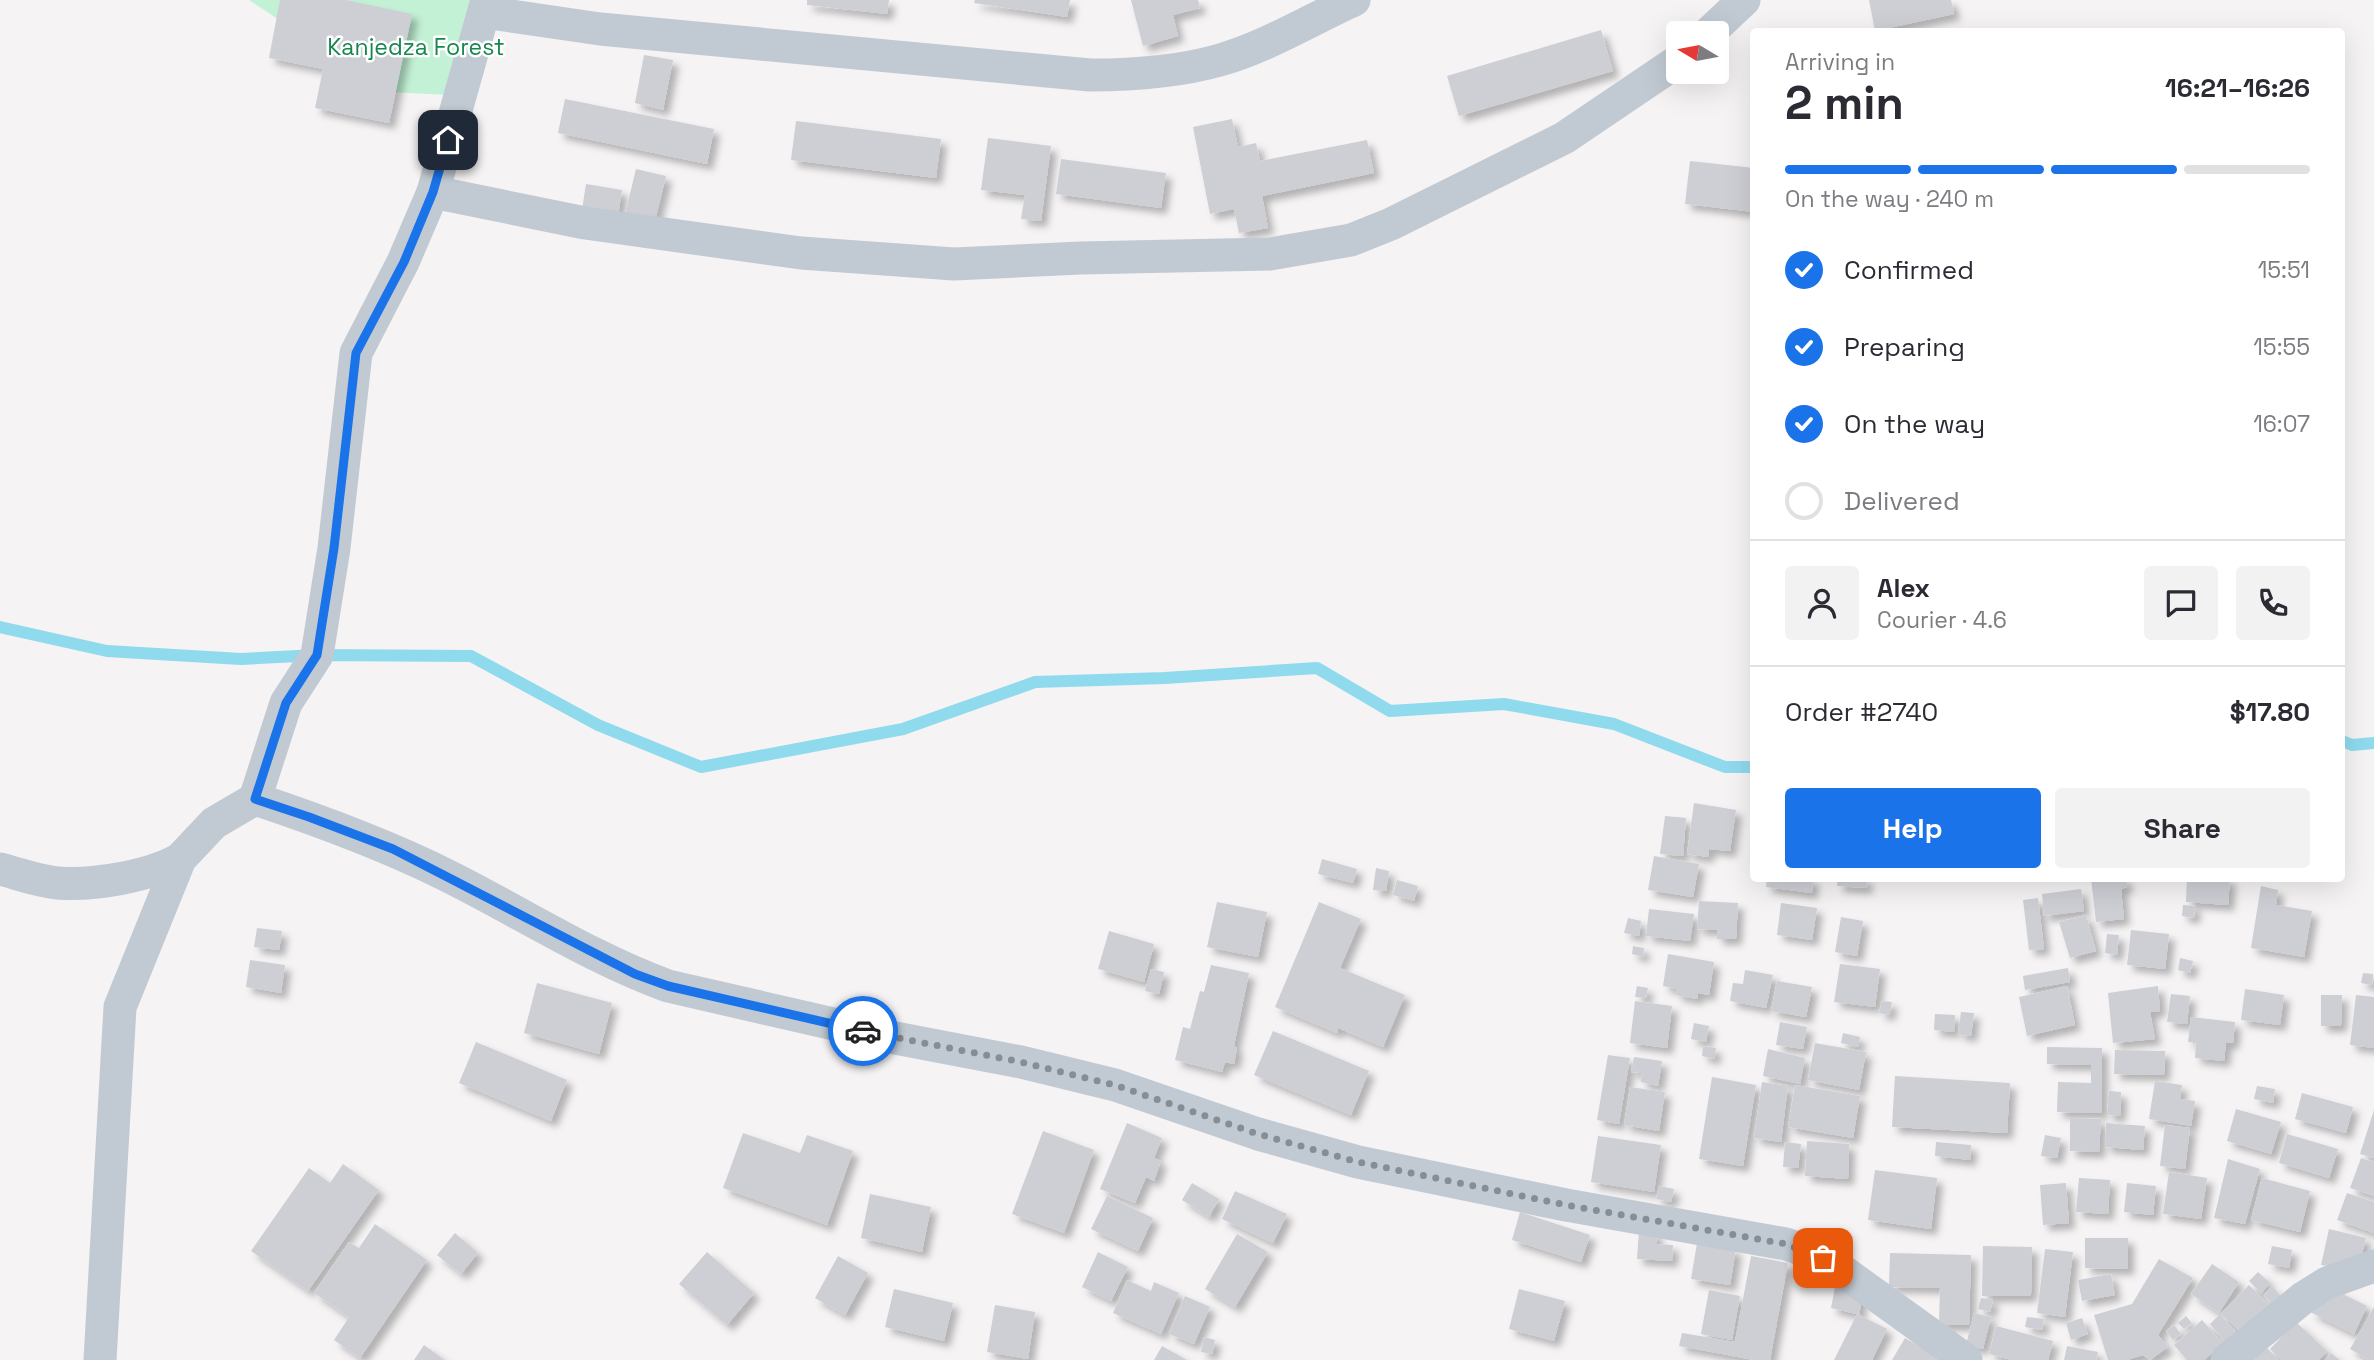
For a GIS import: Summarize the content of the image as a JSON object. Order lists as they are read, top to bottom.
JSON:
{
  "parks": ["Kanjedza Forest"],
  "north": "left",
  "page": {
    "heading": ["2 min", "Arriving in", "16:21–16:26"],
    "panel": [
      "Alex",
      "Courier · 4.6",
      "Order #2740",
      "$17.80"
    ],
    "bar": "On the way · 240 m",
    "list": [
      ["Confirmed", "15:51"],
      ["Preparing", "15:55"],
      ["On the way", "16:07"],
      "Delivered"
    ],
    "buttons": ["Help", "Share"]
  }
}
